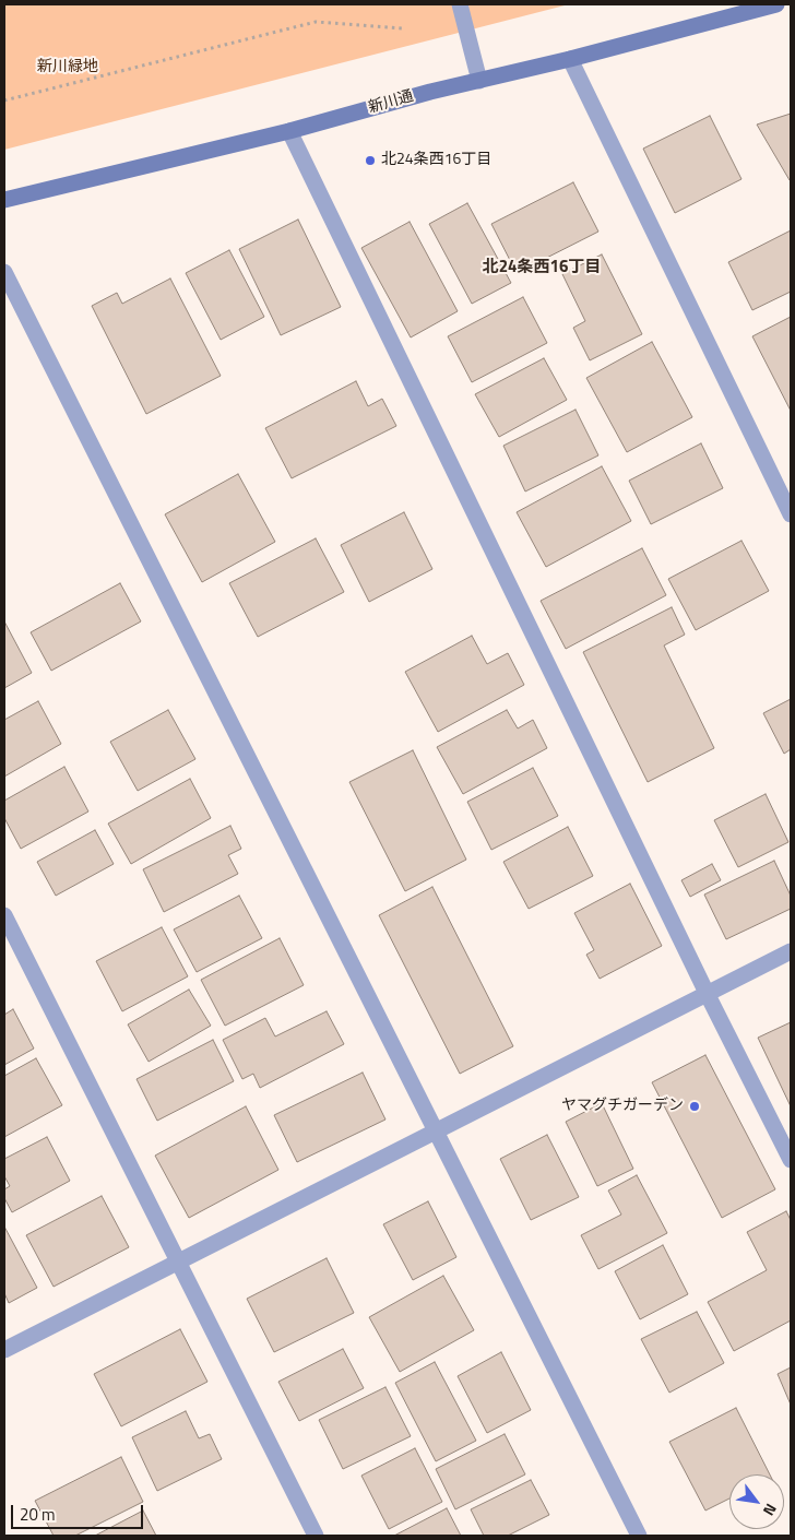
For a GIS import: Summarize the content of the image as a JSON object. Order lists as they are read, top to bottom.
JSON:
{
  "streets": {
    "street": ["新川通"]
  },
  "districts": ["北24条西16丁目"],
  "parks": ["新川緑地"],
  "places": ["北24条西16丁目", "ヤマグチガーデン"],
  "scale_bar": "20 m",
  "north": "bottom right"
}
